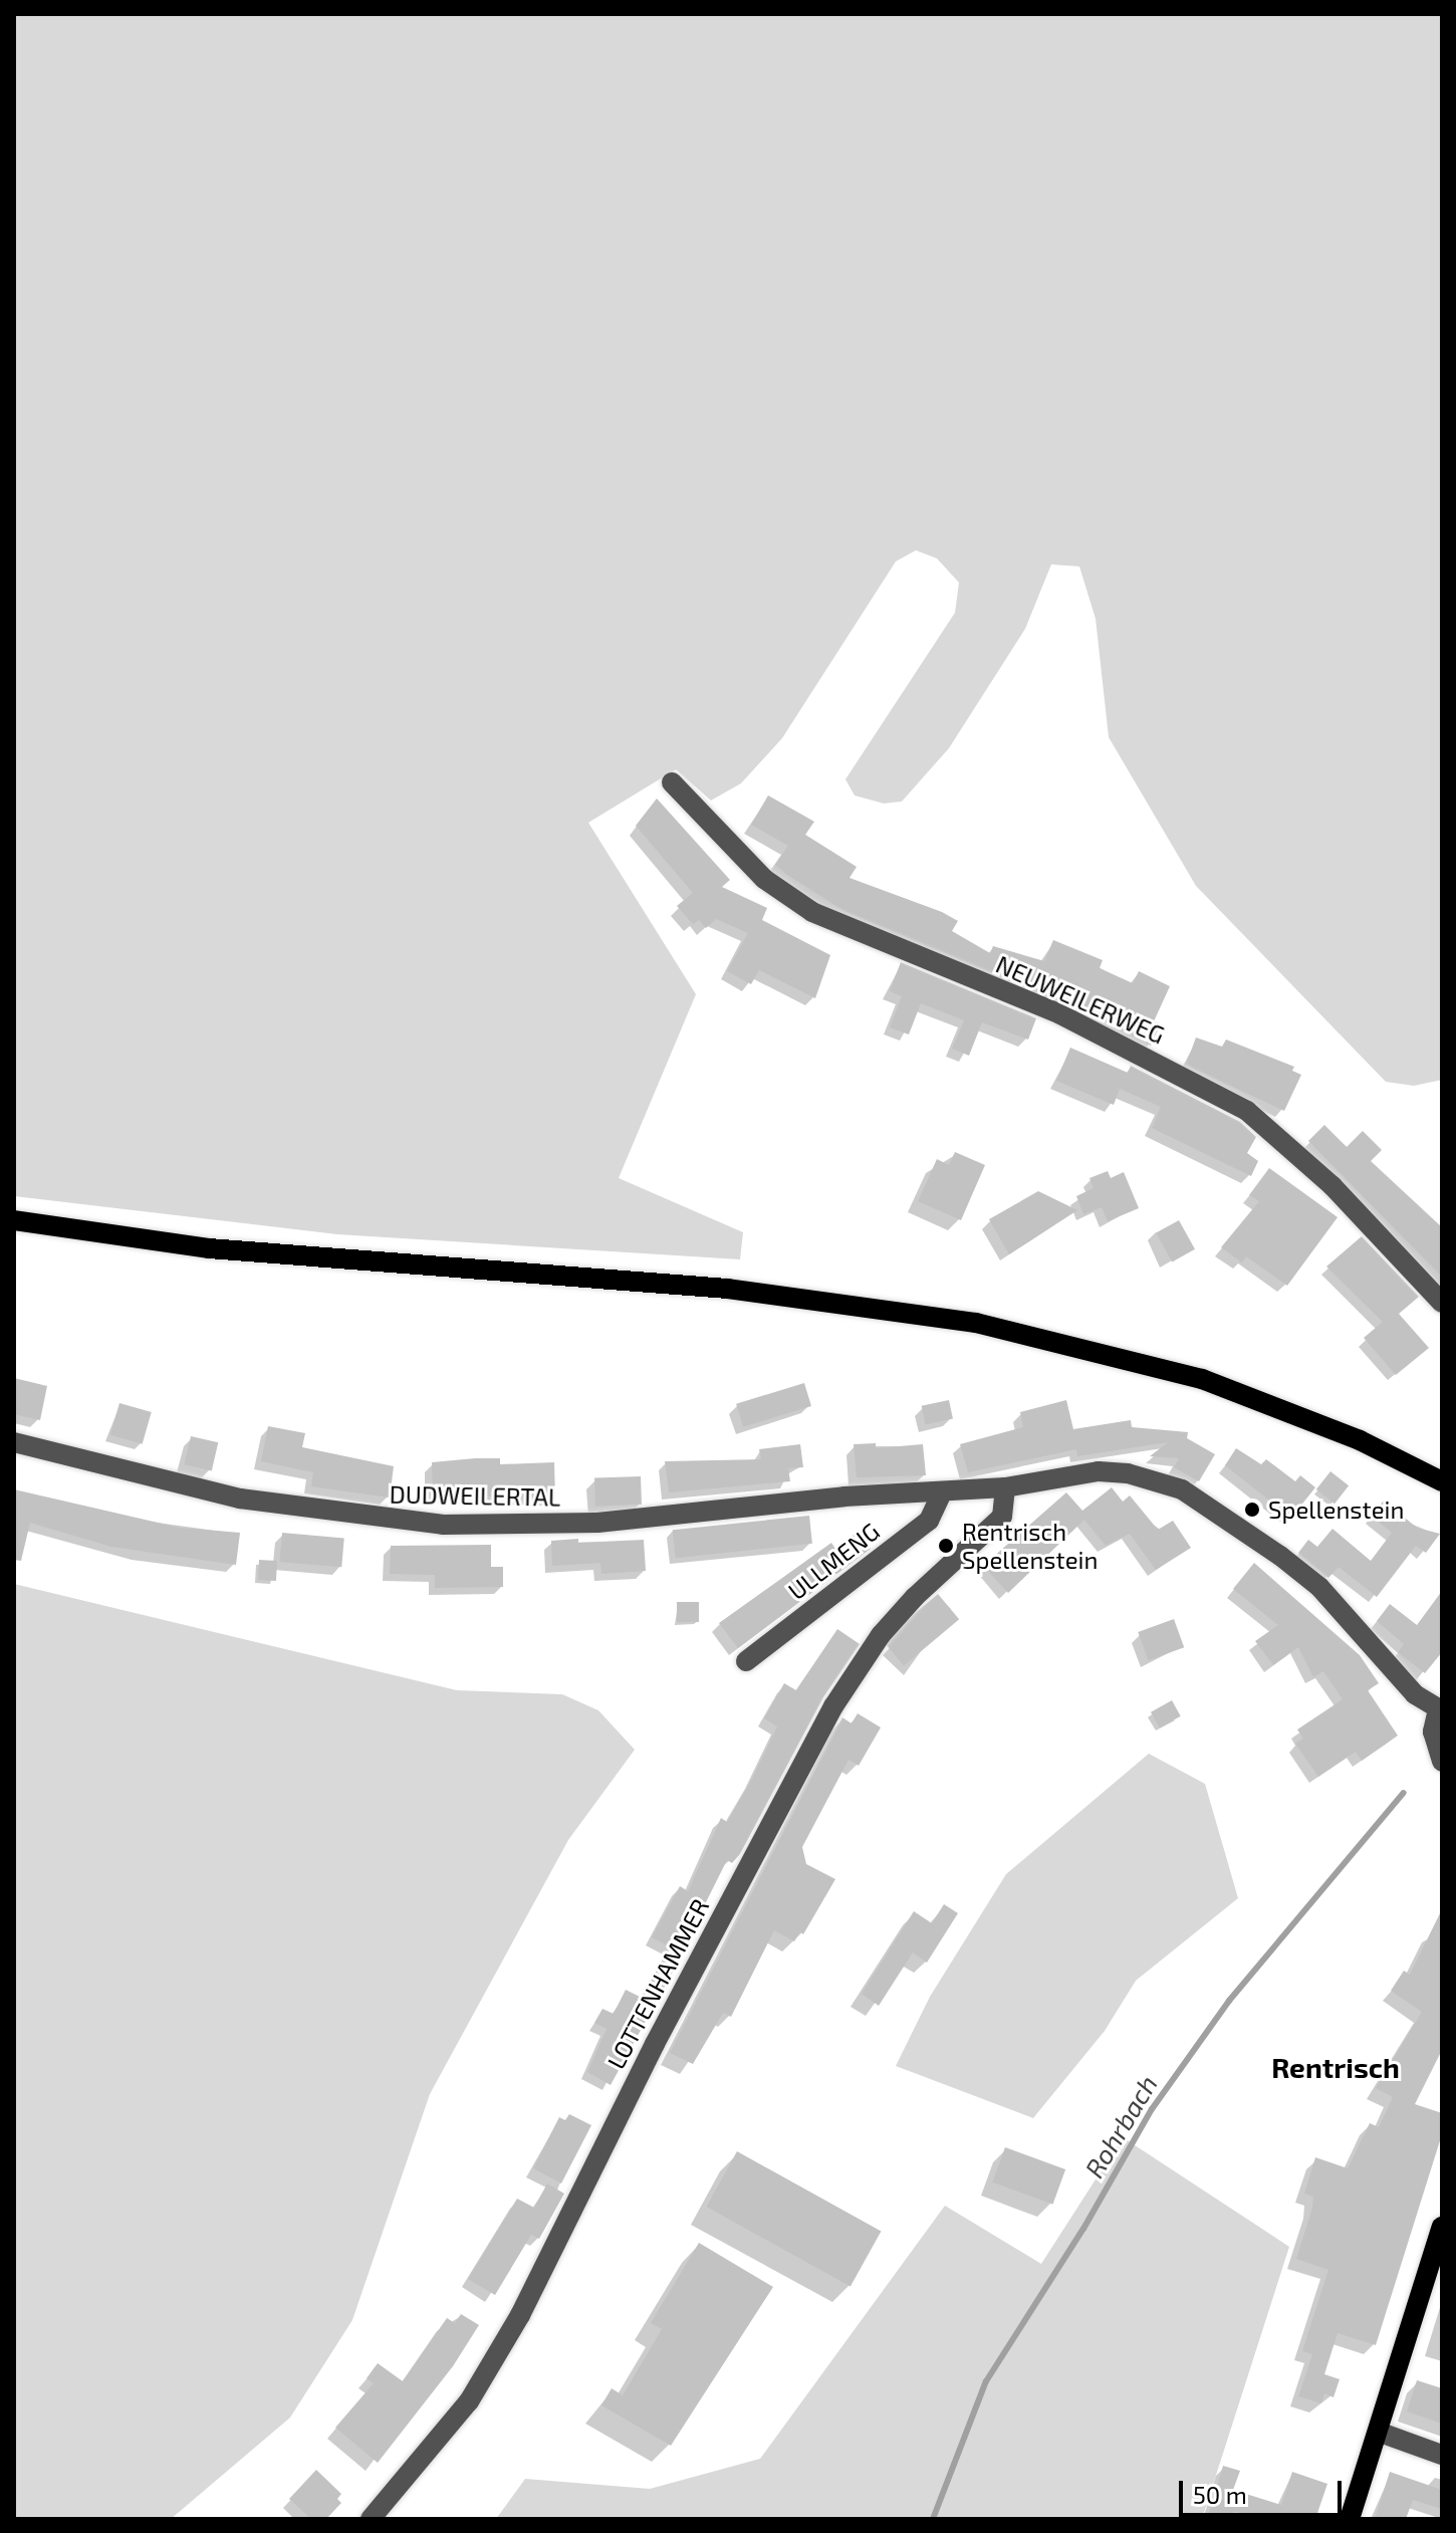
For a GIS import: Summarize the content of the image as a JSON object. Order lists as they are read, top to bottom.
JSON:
{
  "streets": {
    "street": [
      "NEUWEILERWEG",
      "DUDWEILERTAL",
      "ULLMENG",
      "LOTTENHAMMER"
    ]
  },
  "crossings": [
    ["DUDWEILERTAL", "ULLMENG"],
    ["DUDWEILERTAL", "LOTTENHAMMER"]
  ],
  "districts": ["Rentrisch"],
  "water": ["Rohrbach"],
  "places": ["Spellenstein", "Rentrisch Spellenstein"],
  "scale_bar": "50 m"
}
